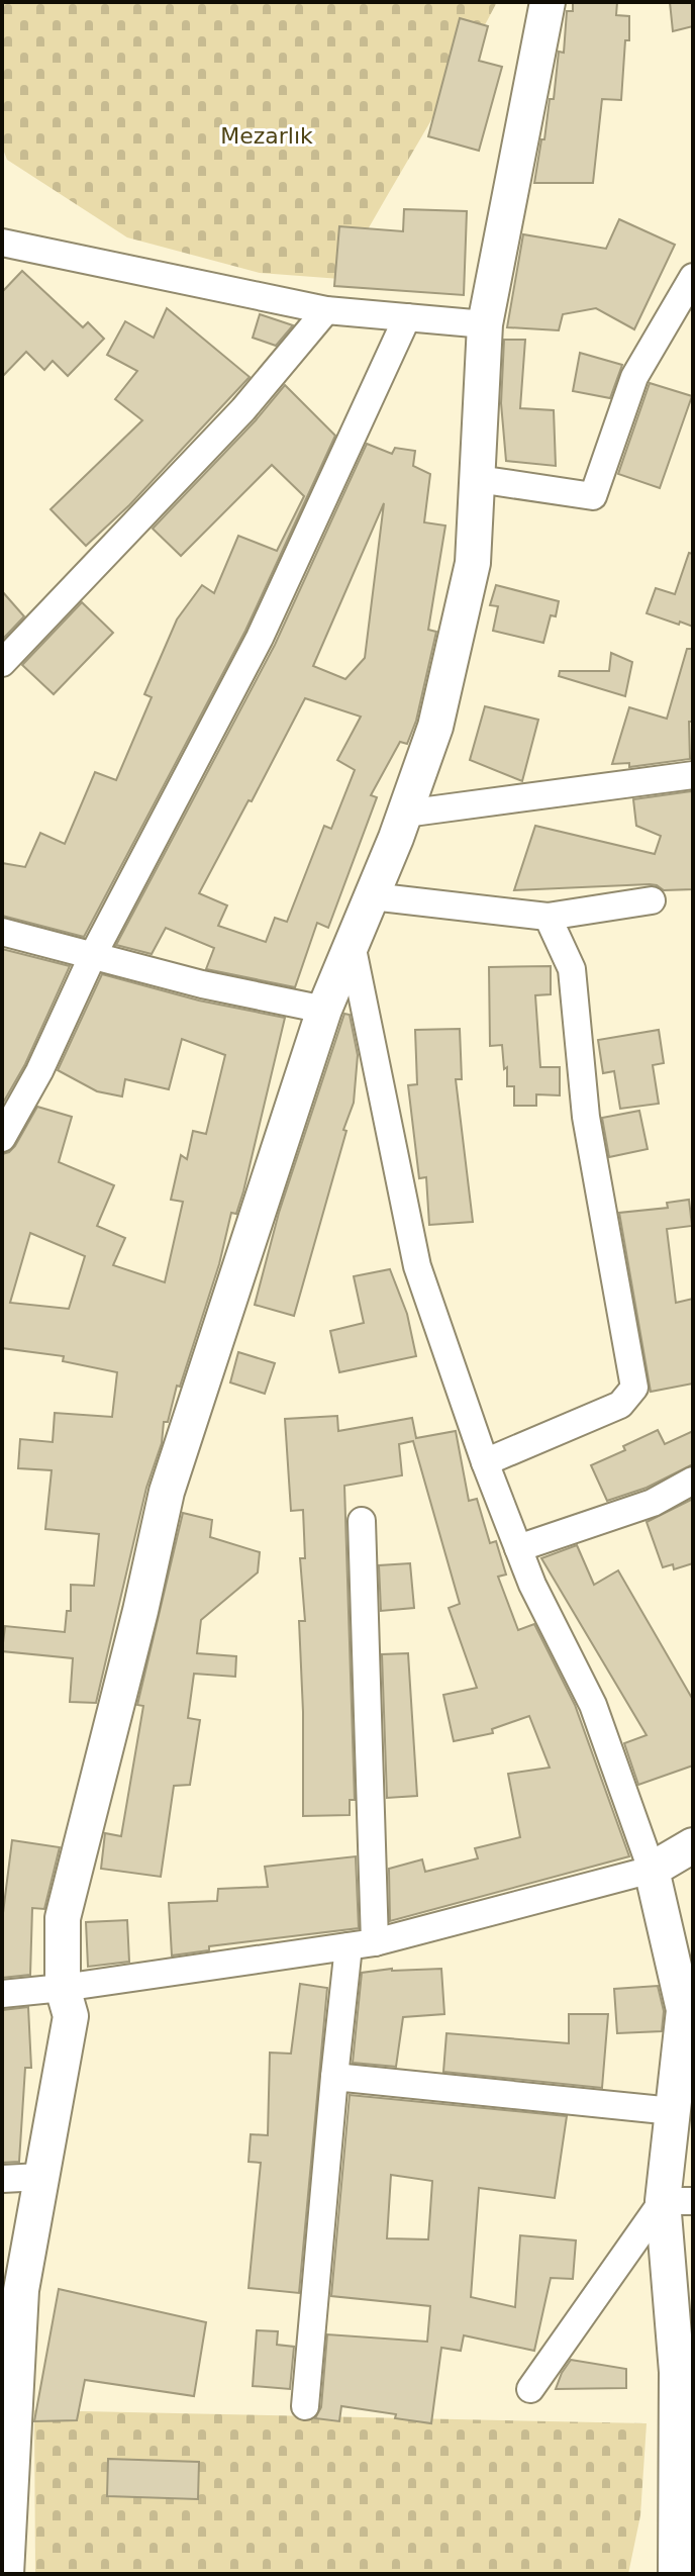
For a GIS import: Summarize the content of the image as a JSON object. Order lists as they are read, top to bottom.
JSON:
{
  "parks": ["Mezarlık"]
}
